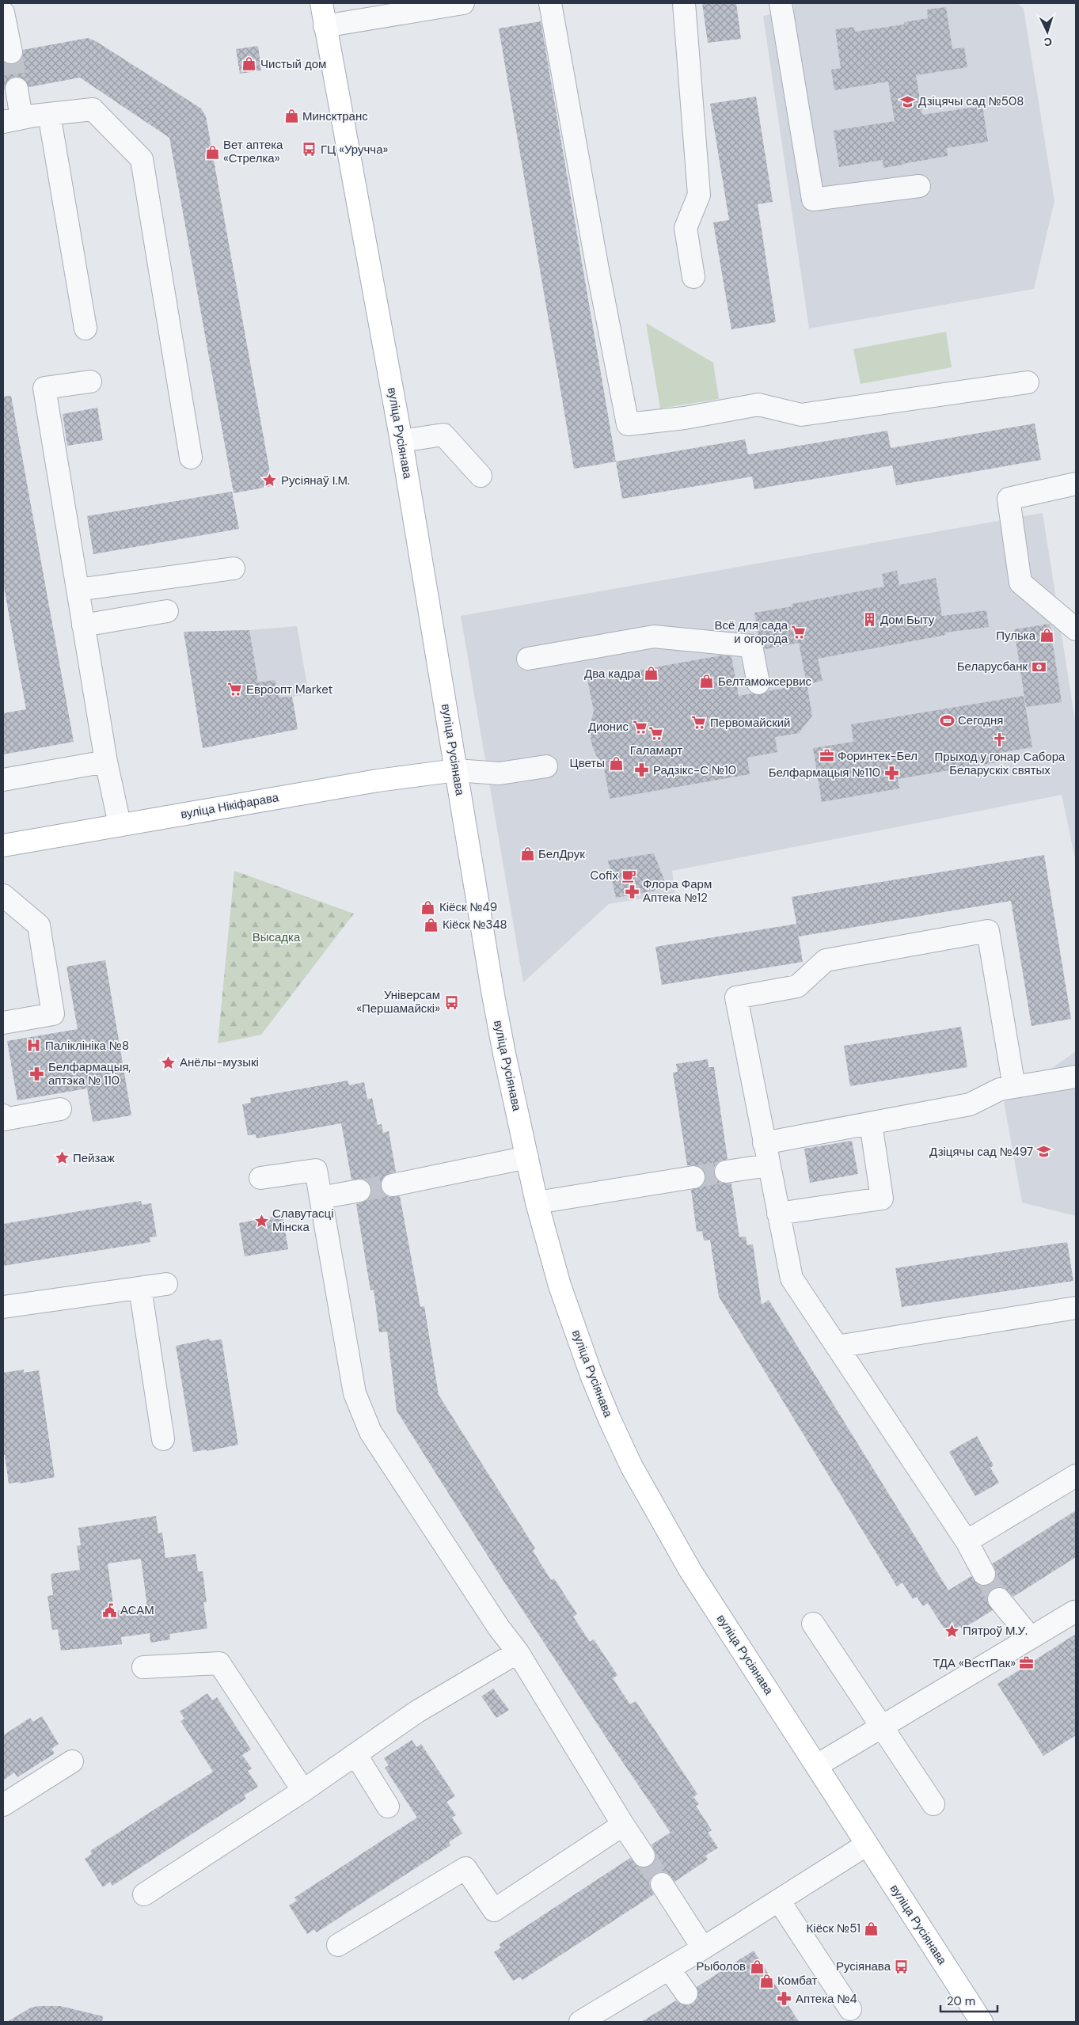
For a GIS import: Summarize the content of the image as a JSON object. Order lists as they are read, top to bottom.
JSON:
{
  "streets": {
    "main road": ["вуліца Русіянава", "вуліца Нікіфарава"]
  },
  "crossings": [
    ["вуліца Русіянава", "вуліца Нікіфарава"]
  ],
  "parks": ["Высадка"],
  "places": {
    "shop": [
      "Чистый дом",
      "Минсктранс",
      "Вет аптека «Стрелка»",
      "Пулька",
      "Два кадра",
      "Белтаможсервис",
      "Цветы",
      "БелДрук",
      "Кіёск №49",
      "Кіёск №348",
      "Кіёск №51",
      "Рыболов",
      "Комбат"
    ],
    "school or university": ["Дзіцячы сад №508", "Дзіцячы сад №497"],
    "bus stop": ["ГЦ «Уручча»", "Універсам «Першамайскі»", "Русіянава"],
    "place": [
      "Русіянаў І.М.",
      "Анёлы-музыкі",
      "Пейзаж",
      "Славутасці Мінска",
      "Пятроў М.У."
    ],
    "building": ["Дом Быту"],
    "supermarket": [
      "Всё для сада и огорода",
      "Евроопт Market",
      "Первомайский",
      "Дионис",
      "Галамарт"
    ],
    "bank": ["Беларусбанк"],
    "sports": ["Сегодня"],
    "church": ["Прыход у гонар Сабора Беларускіх святых"],
    "office": ["Форинтек-Бел", "ТДА «ВестПак»"],
    "pharmacy": [
      "Радзікс-С №10",
      "Белфармацыя №110",
      "Флора Фарм Аптека №12",
      "Белфармацыя, аптэка № 110",
      "Аптека №4"
    ],
    "cafe": ["Cofix"],
    "hospital": ["Паліклініка №8"],
    "public building": ["АСАМ"]
  },
  "scale_bar": "20 m",
  "north": "bottom"
}
